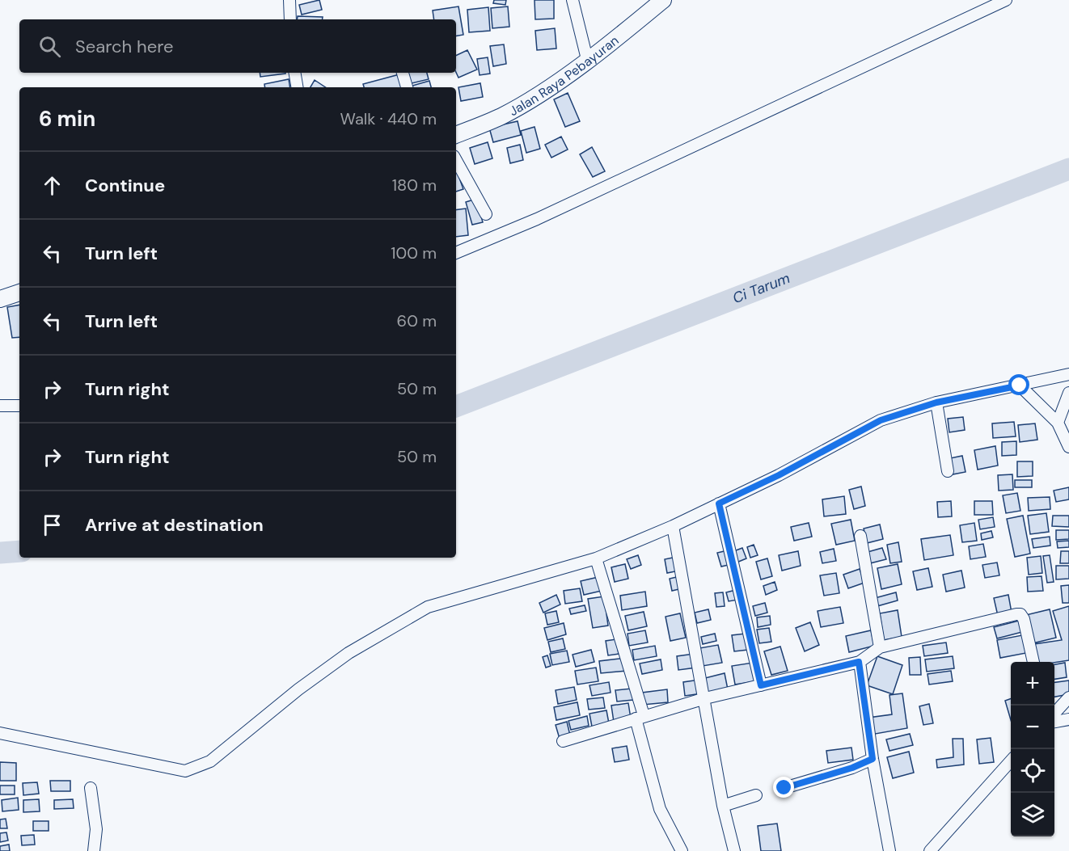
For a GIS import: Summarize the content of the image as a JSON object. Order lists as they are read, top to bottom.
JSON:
{
  "streets": {
    "main road": ["Jalan Raya Pebayuran"]
  },
  "water": ["Ci Tarum"],
  "page": {
    "search": "Search here",
    "heading": ["6 min", "Walk · 440 m"],
    "list": [
      ["Continue", "180 m"],
      ["Turn left", "100 m"],
      ["Turn left", "60 m"],
      ["Turn right", "50 m"],
      ["Turn right", "50 m"],
      "Arrive at destination"
    ],
    "map_buttons": ["+", "−"]
  }
}
